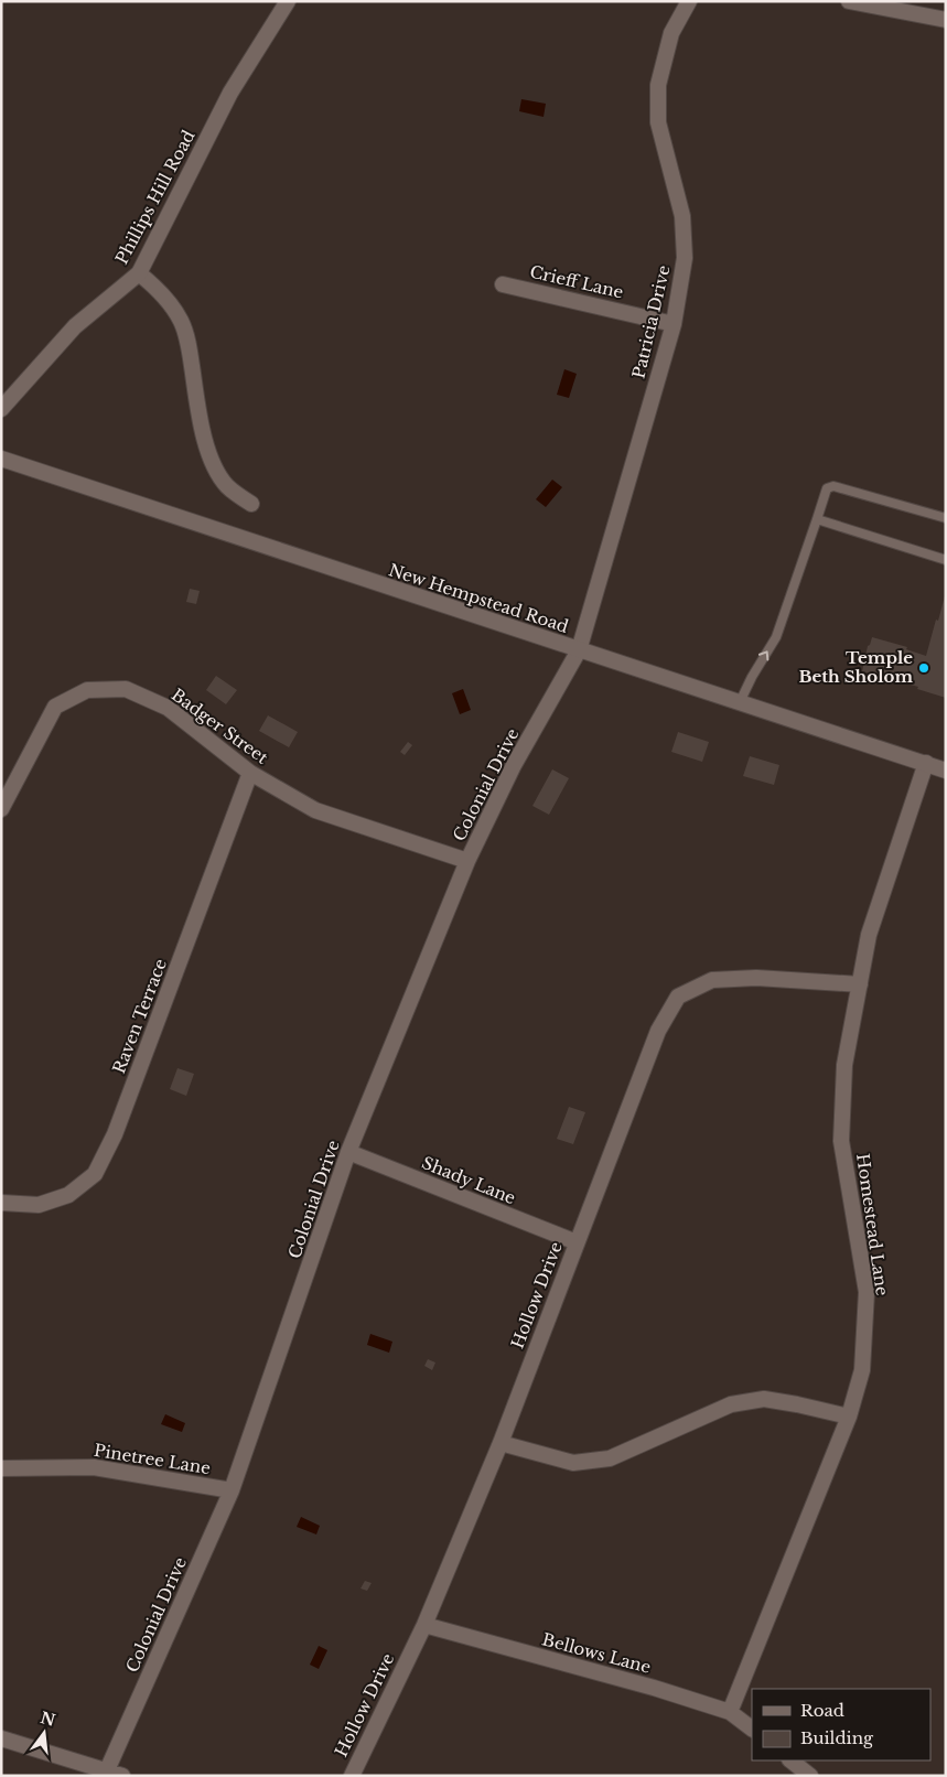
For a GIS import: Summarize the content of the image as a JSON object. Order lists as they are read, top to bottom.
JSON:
{
  "streets": {
    "street": [
      "Phillips Hill Road",
      "Crieff Lane",
      "Patricia Drive",
      "New Hempstead Road",
      "Badger Street",
      "Colonial Drive",
      "Raven Terrace",
      "Shady Lane",
      "Homestead Lane",
      "Hollow Drive",
      "Pinetree Lane",
      "Bellows Lane"
    ]
  },
  "crossings": [
    ["Crieff Lane", "Patricia Drive"],
    ["Patricia Drive", "New Hempstead Road"],
    ["Patricia Drive", "Colonial Drive"],
    ["New Hempstead Road", "Colonial Drive"],
    ["New Hempstead Road", "Homestead Lane"],
    ["Badger Street", "Colonial Drive"],
    ["Badger Street", "Raven Terrace"],
    ["Colonial Drive", "Shady Lane"],
    ["Colonial Drive", "Pinetree Lane"],
    ["Shady Lane", "Hollow Drive"],
    ["Homestead Lane", "Hollow Drive"],
    ["Homestead Lane", "Bellows Lane"],
    ["Hollow Drive", "Bellows Lane"]
  ],
  "places": ["Temple Beth Sholom"],
  "legend": ["Road", "Building"],
  "north": "top"
}
